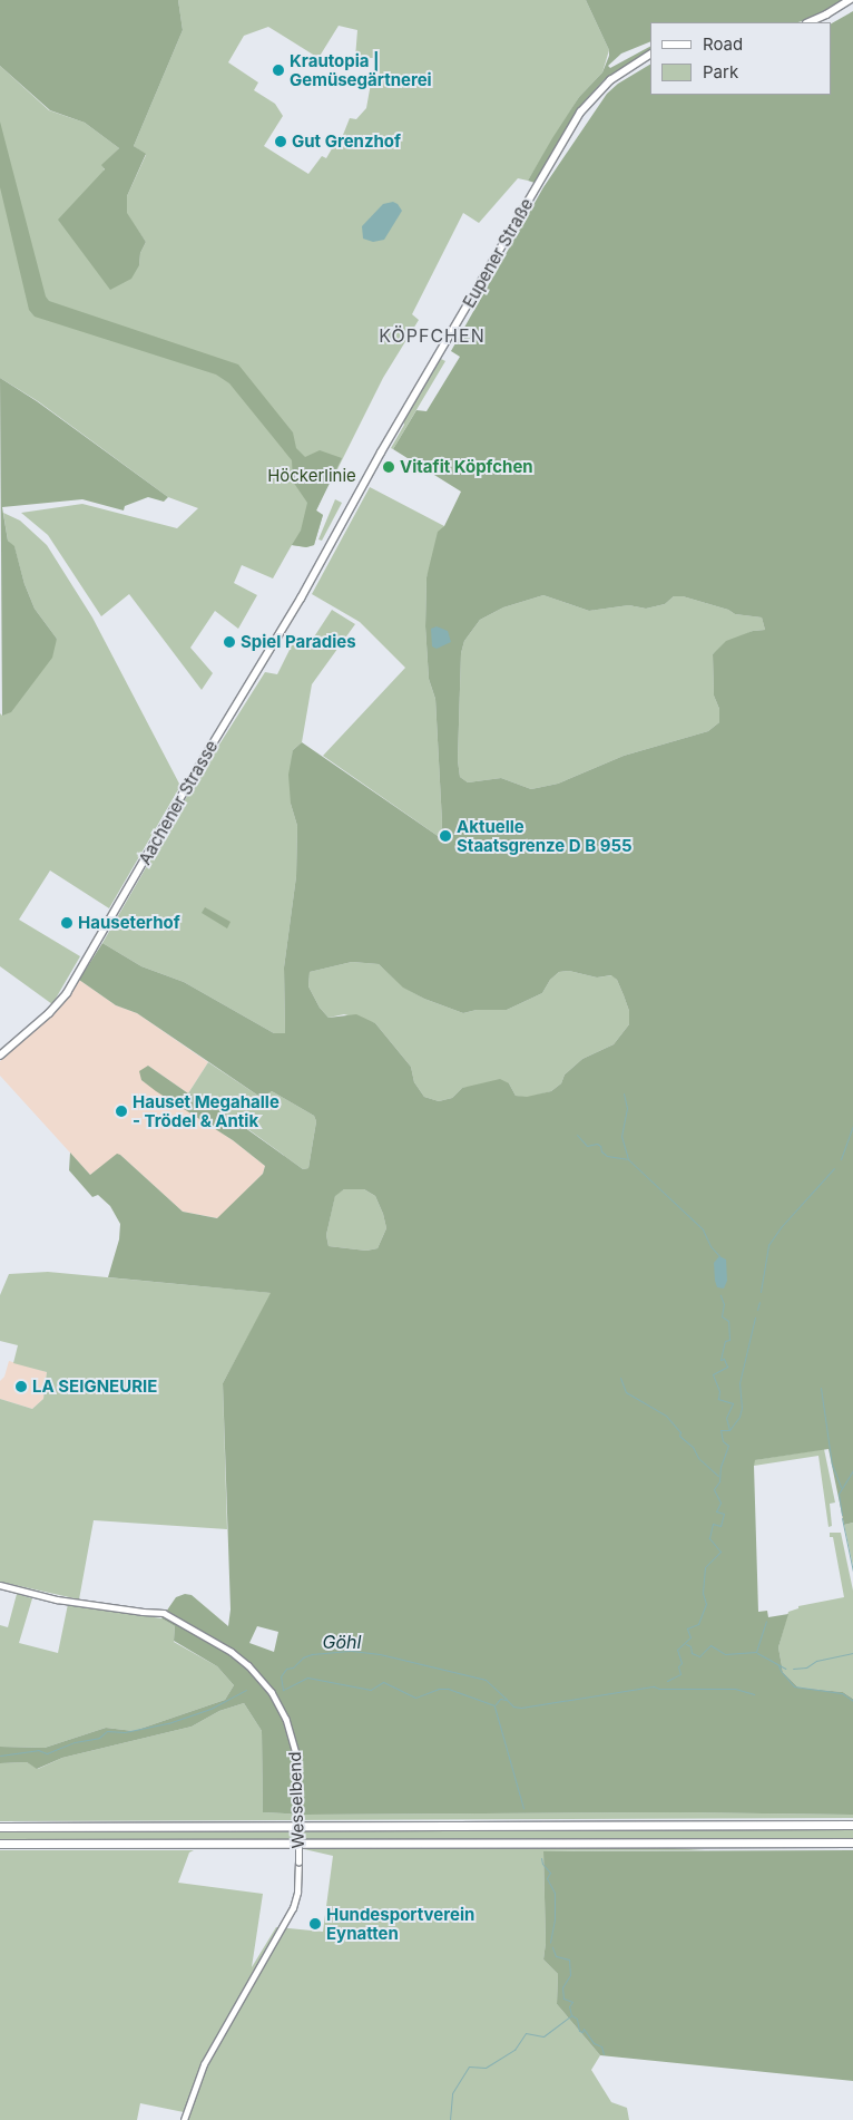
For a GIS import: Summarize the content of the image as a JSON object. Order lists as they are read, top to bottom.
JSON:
{
  "streets": {
    "main road": ["Eupener Straße", "Aachener Strasse"],
    "street": ["Wesselbend"]
  },
  "crossings": [
    ["Eupener Straße", "Aachener Strasse"]
  ],
  "districts": ["KÖPFCHEN"],
  "water": ["Göhl"],
  "parks": ["Höckerlinie"],
  "places": [
    "Krautopia | Gemüsegärtnerei",
    "Gut Grenzhof",
    "Vitafit Köpfchen",
    "Spiel Paradies",
    "Aktuelle Staatsgrenze D B 955",
    "Hauseterhof",
    "Hauset Megahalle - Trödel & Antik",
    "LA SEIGNEURIE",
    "Hundesportverein Eynatten"
  ],
  "legend": ["Road", "Park"]
}
